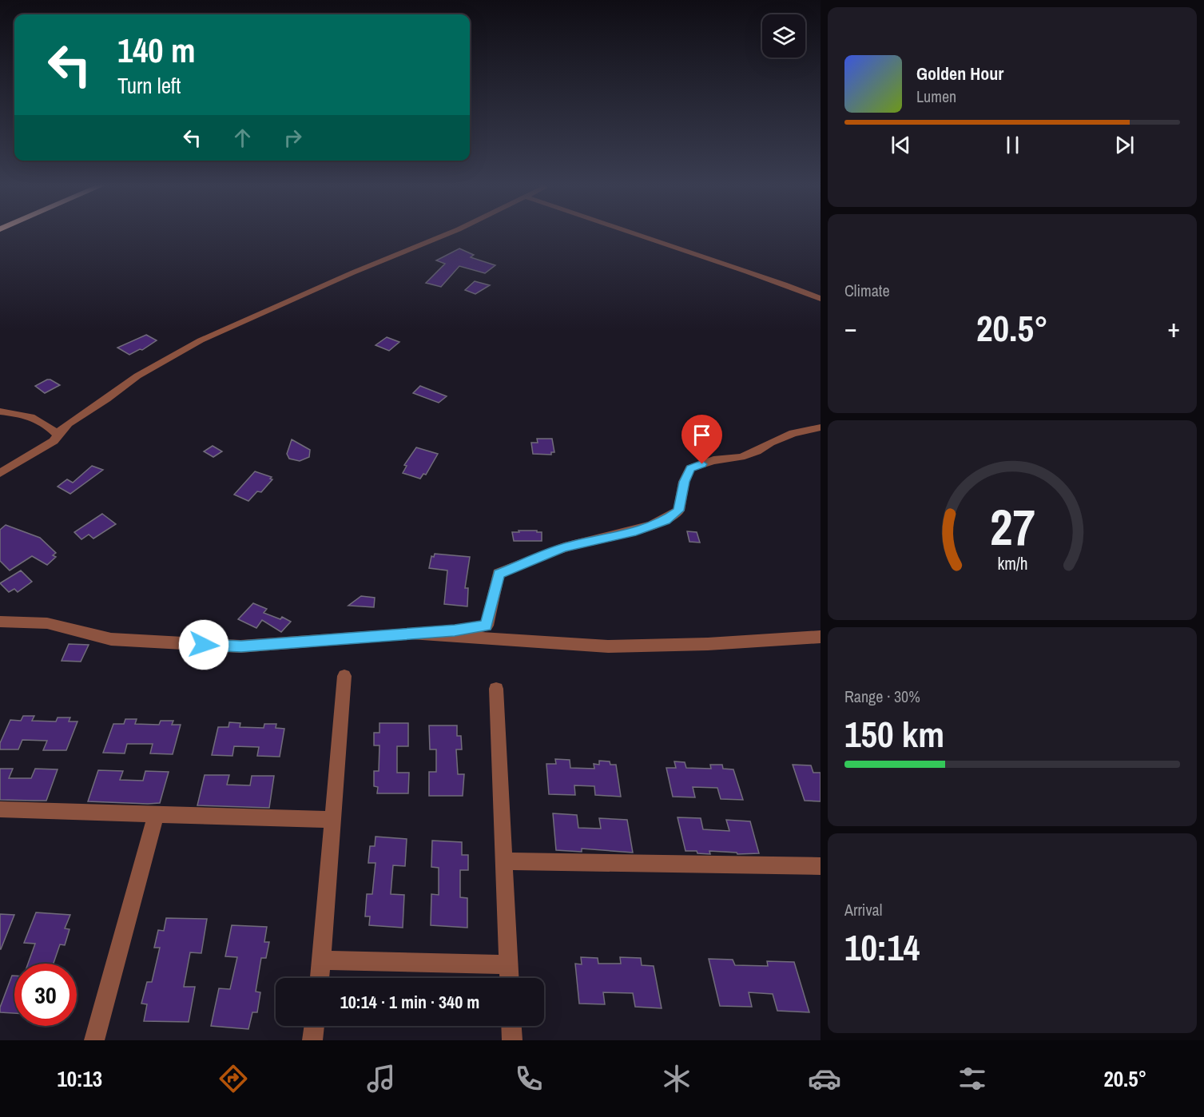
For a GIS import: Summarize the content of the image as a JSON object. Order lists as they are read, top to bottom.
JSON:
{
  "page": {
    "turn": ["140 m", "Turn left"],
    "song": ["Golden Hour", "Lumen"],
    "tile": [
      "Climate",
      ["Range · 30%", "150 km"],
      ["Arrival", "10:14"]
    ],
    "heat": ["−", "20.5°", "+"],
    "limit": "30",
    "trip": "10:14 · 1 min · 340 m",
    "tabs": ["10:13", "20.5°"],
    "gauge": ["27", "km/h"]
  }
}
